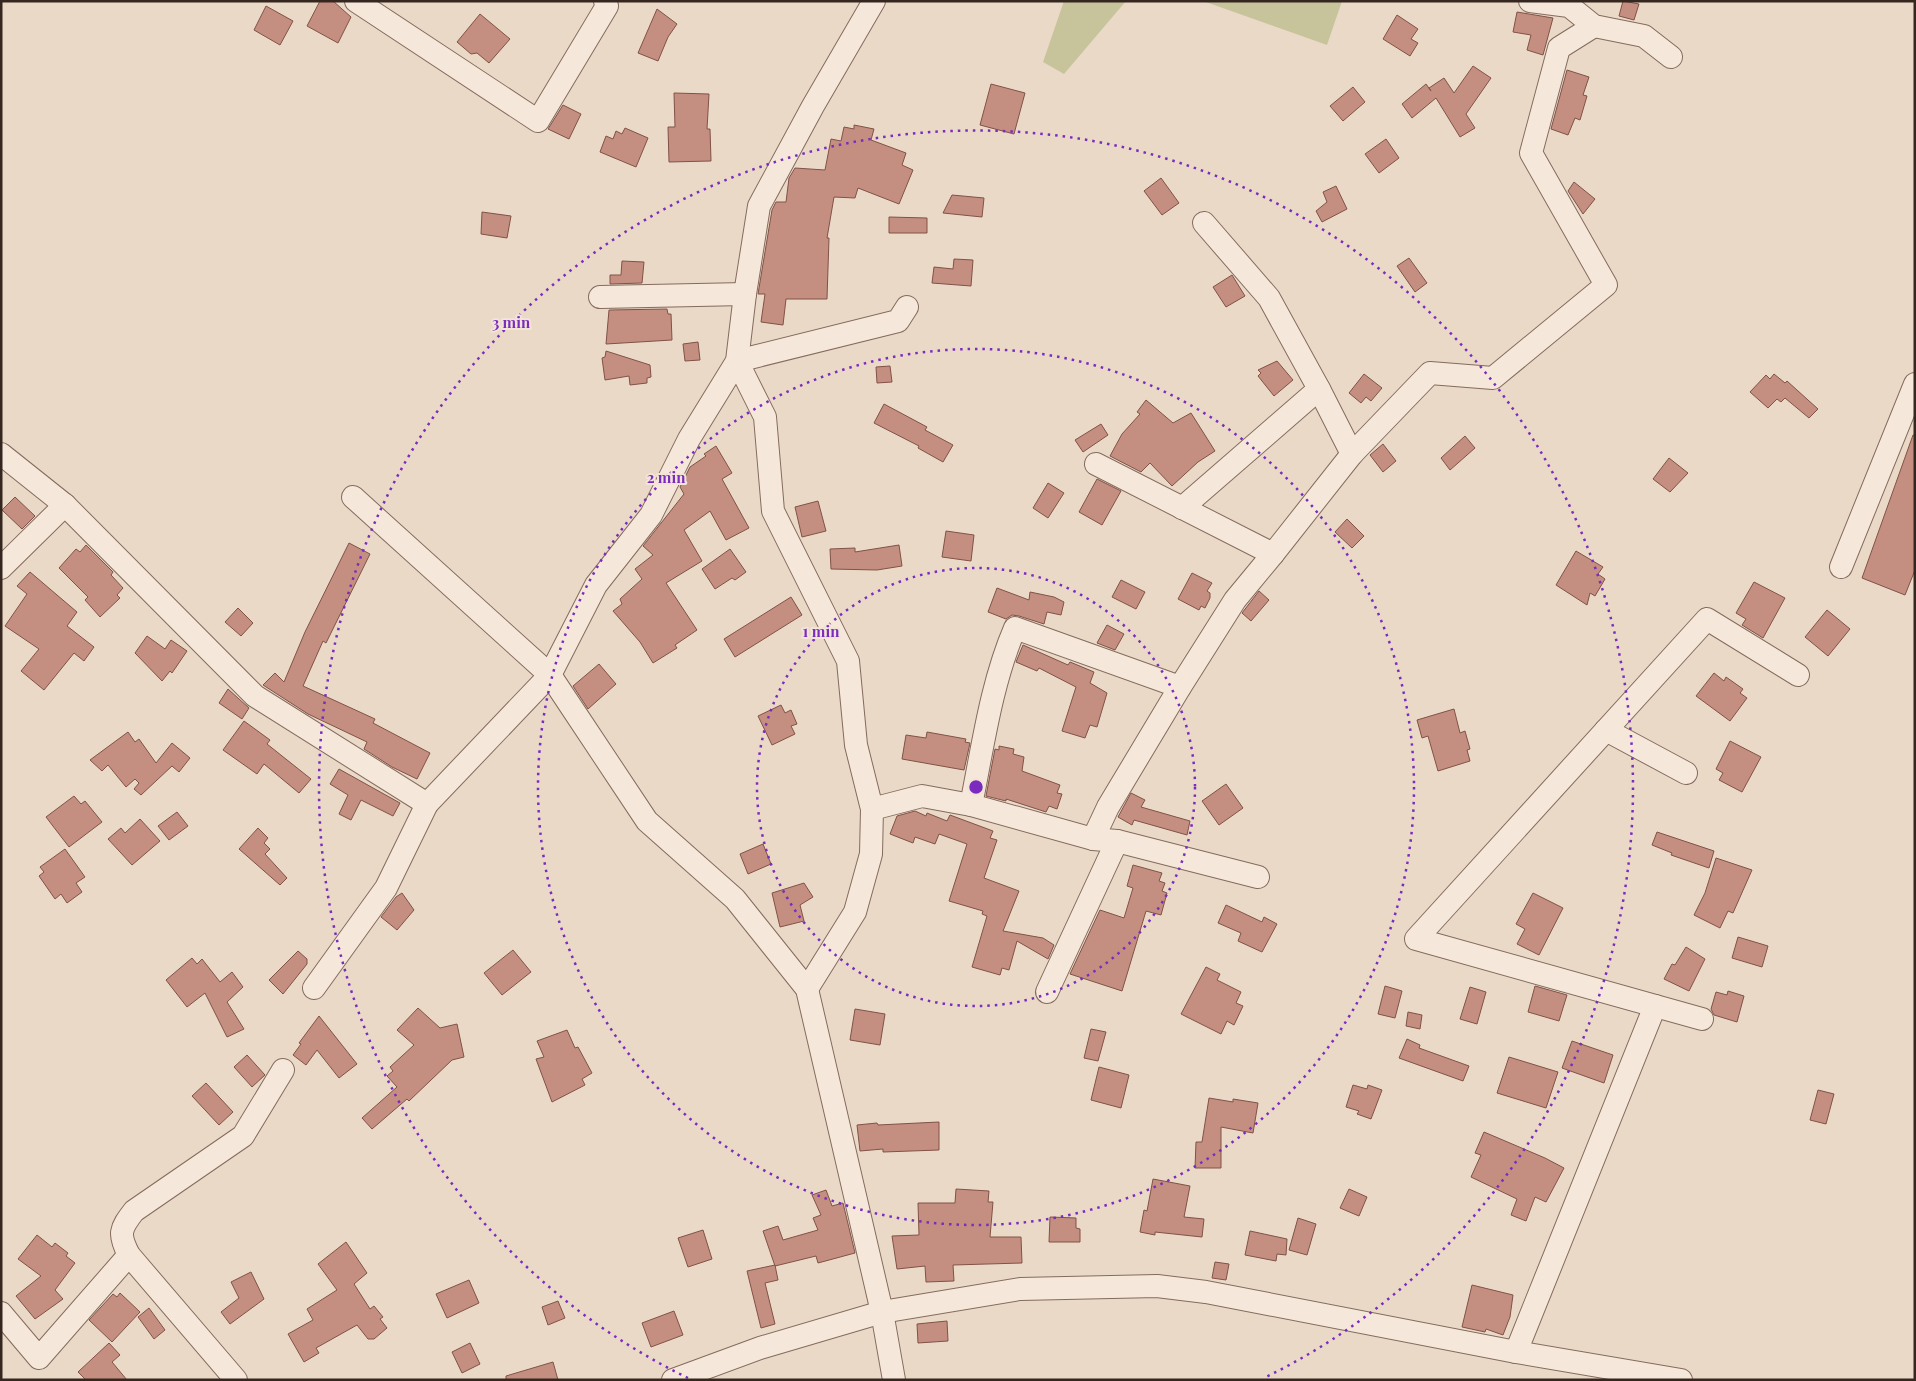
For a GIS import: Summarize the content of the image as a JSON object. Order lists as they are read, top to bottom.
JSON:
{
  "rings": ["3 min", "2 min", "1 min"]
}
